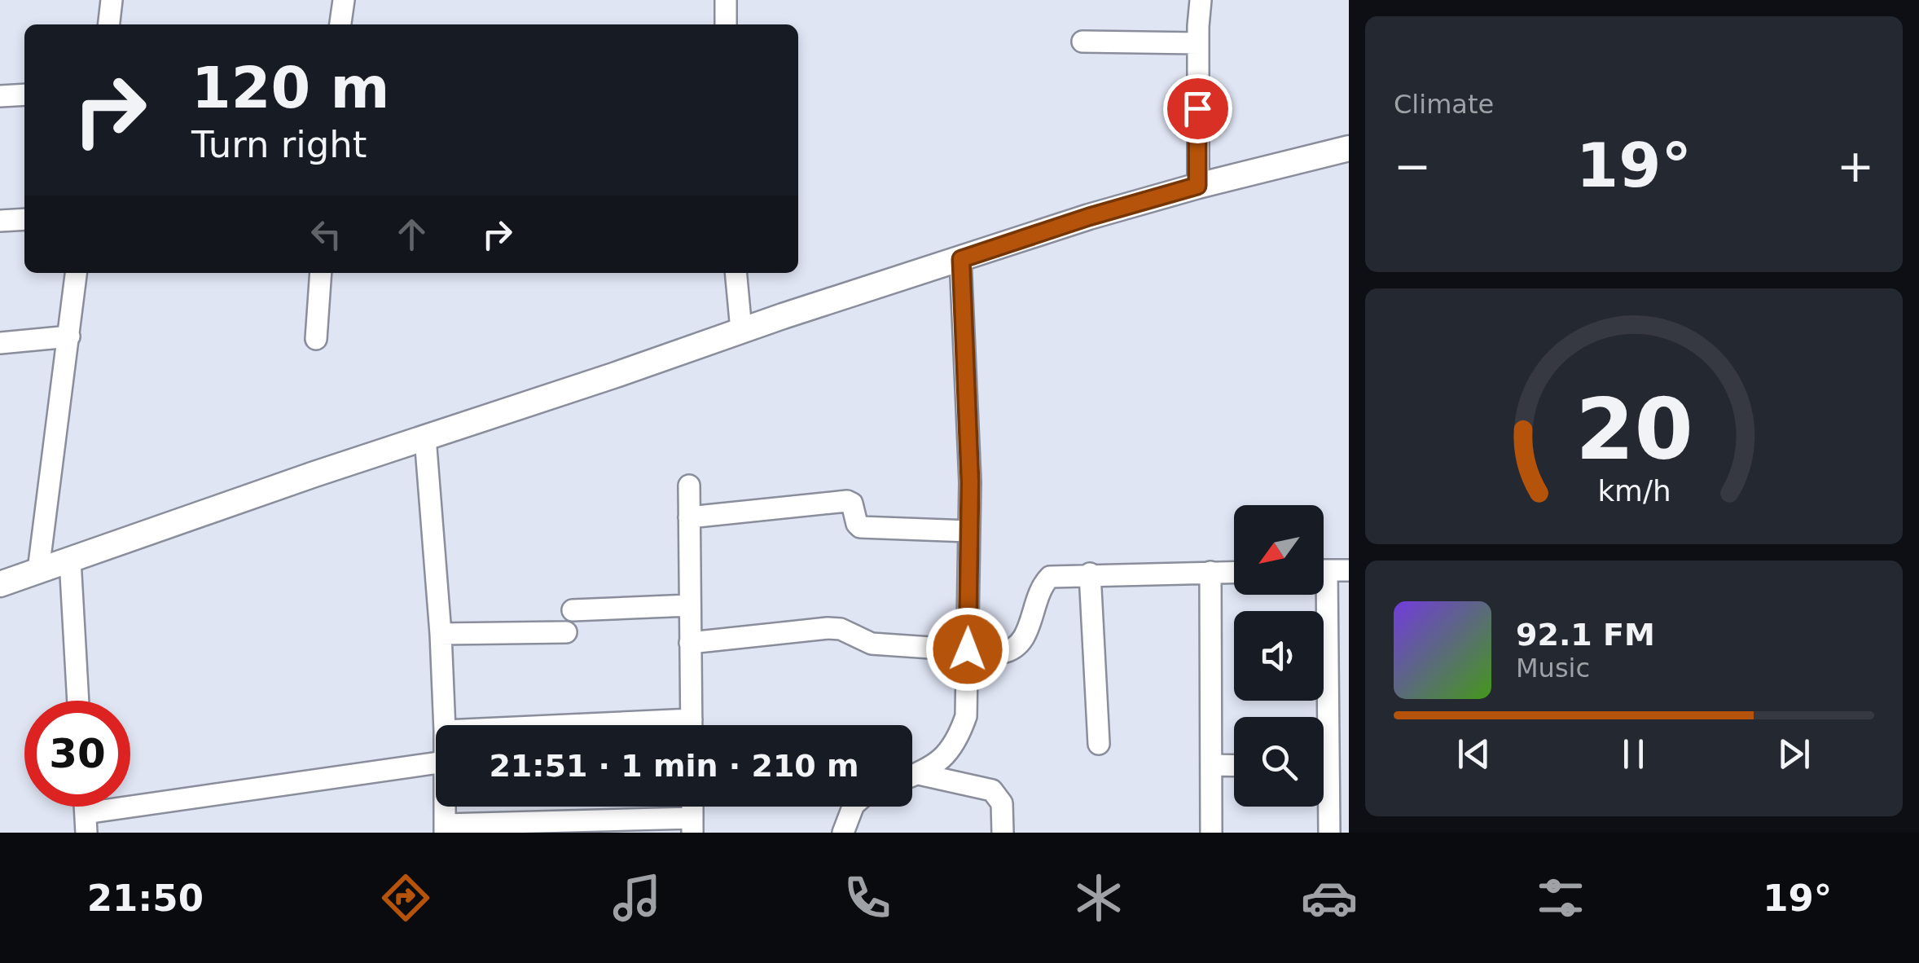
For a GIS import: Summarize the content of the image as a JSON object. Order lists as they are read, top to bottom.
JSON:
{
  "north": "bottom left",
  "page": {
    "tile": "Climate",
    "turn": ["120 m", "Turn right"],
    "heat": ["−", "19°", "+"],
    "song": ["92.1 FM", "Music"],
    "limit": "30",
    "trip": "21:51 · 1 min · 210 m",
    "tabs": ["21:50", "19°"],
    "gauge": ["20", "km/h"]
  }
}
